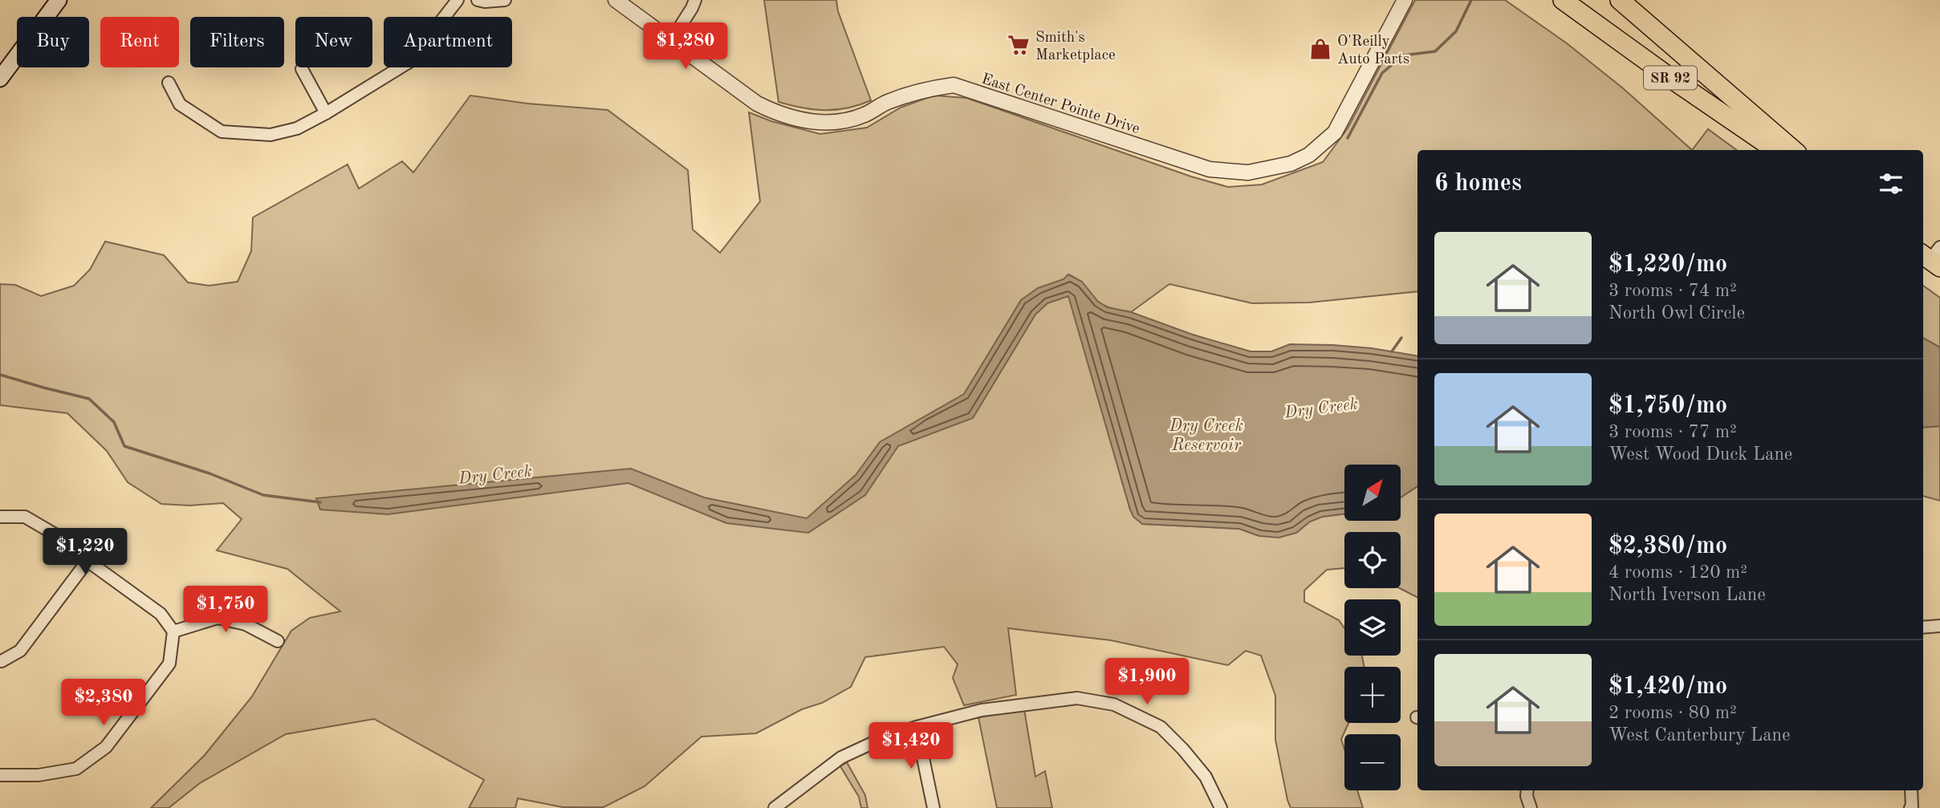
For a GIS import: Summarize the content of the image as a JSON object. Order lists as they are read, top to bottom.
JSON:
{
  "streets": {
    "main road": ["SR 92"],
    "street": ["East Center Pointe Drive"]
  },
  "water": ["Dry Creek", "Dry Creek Reservoir"],
  "places": {
    "supermarket": ["Smith's Marketplace"],
    "shop": ["O'Reilly Auto Parts"]
  },
  "north": "top right",
  "page": {
    "chip": [
      "Buy",
      "Rent",
      "Filters",
      "New",
      "Apartment"
    ],
    "price": [
      "$1,280",
      "$1,220",
      "$1,750",
      "$1,900",
      "$2,380",
      "$1,420"
    ],
    "heading": "6 homes",
    "list": [
      {
        "name": "$1,220/mo",
        "note": "3 rooms · 74 m² · North Owl Circle"
      },
      {
        "name": "$1,750/mo",
        "note": "3 rooms · 77 m² · West Wood Duck Lane"
      },
      {
        "name": "$2,380/mo",
        "note": "4 rooms · 120 m² · North Iverson Lane"
      },
      {
        "name": "$1,420/mo",
        "note": "2 rooms · 80 m² · West Canterbury Lane"
      }
    ],
    "map_buttons": ["+", "−"]
  }
}
